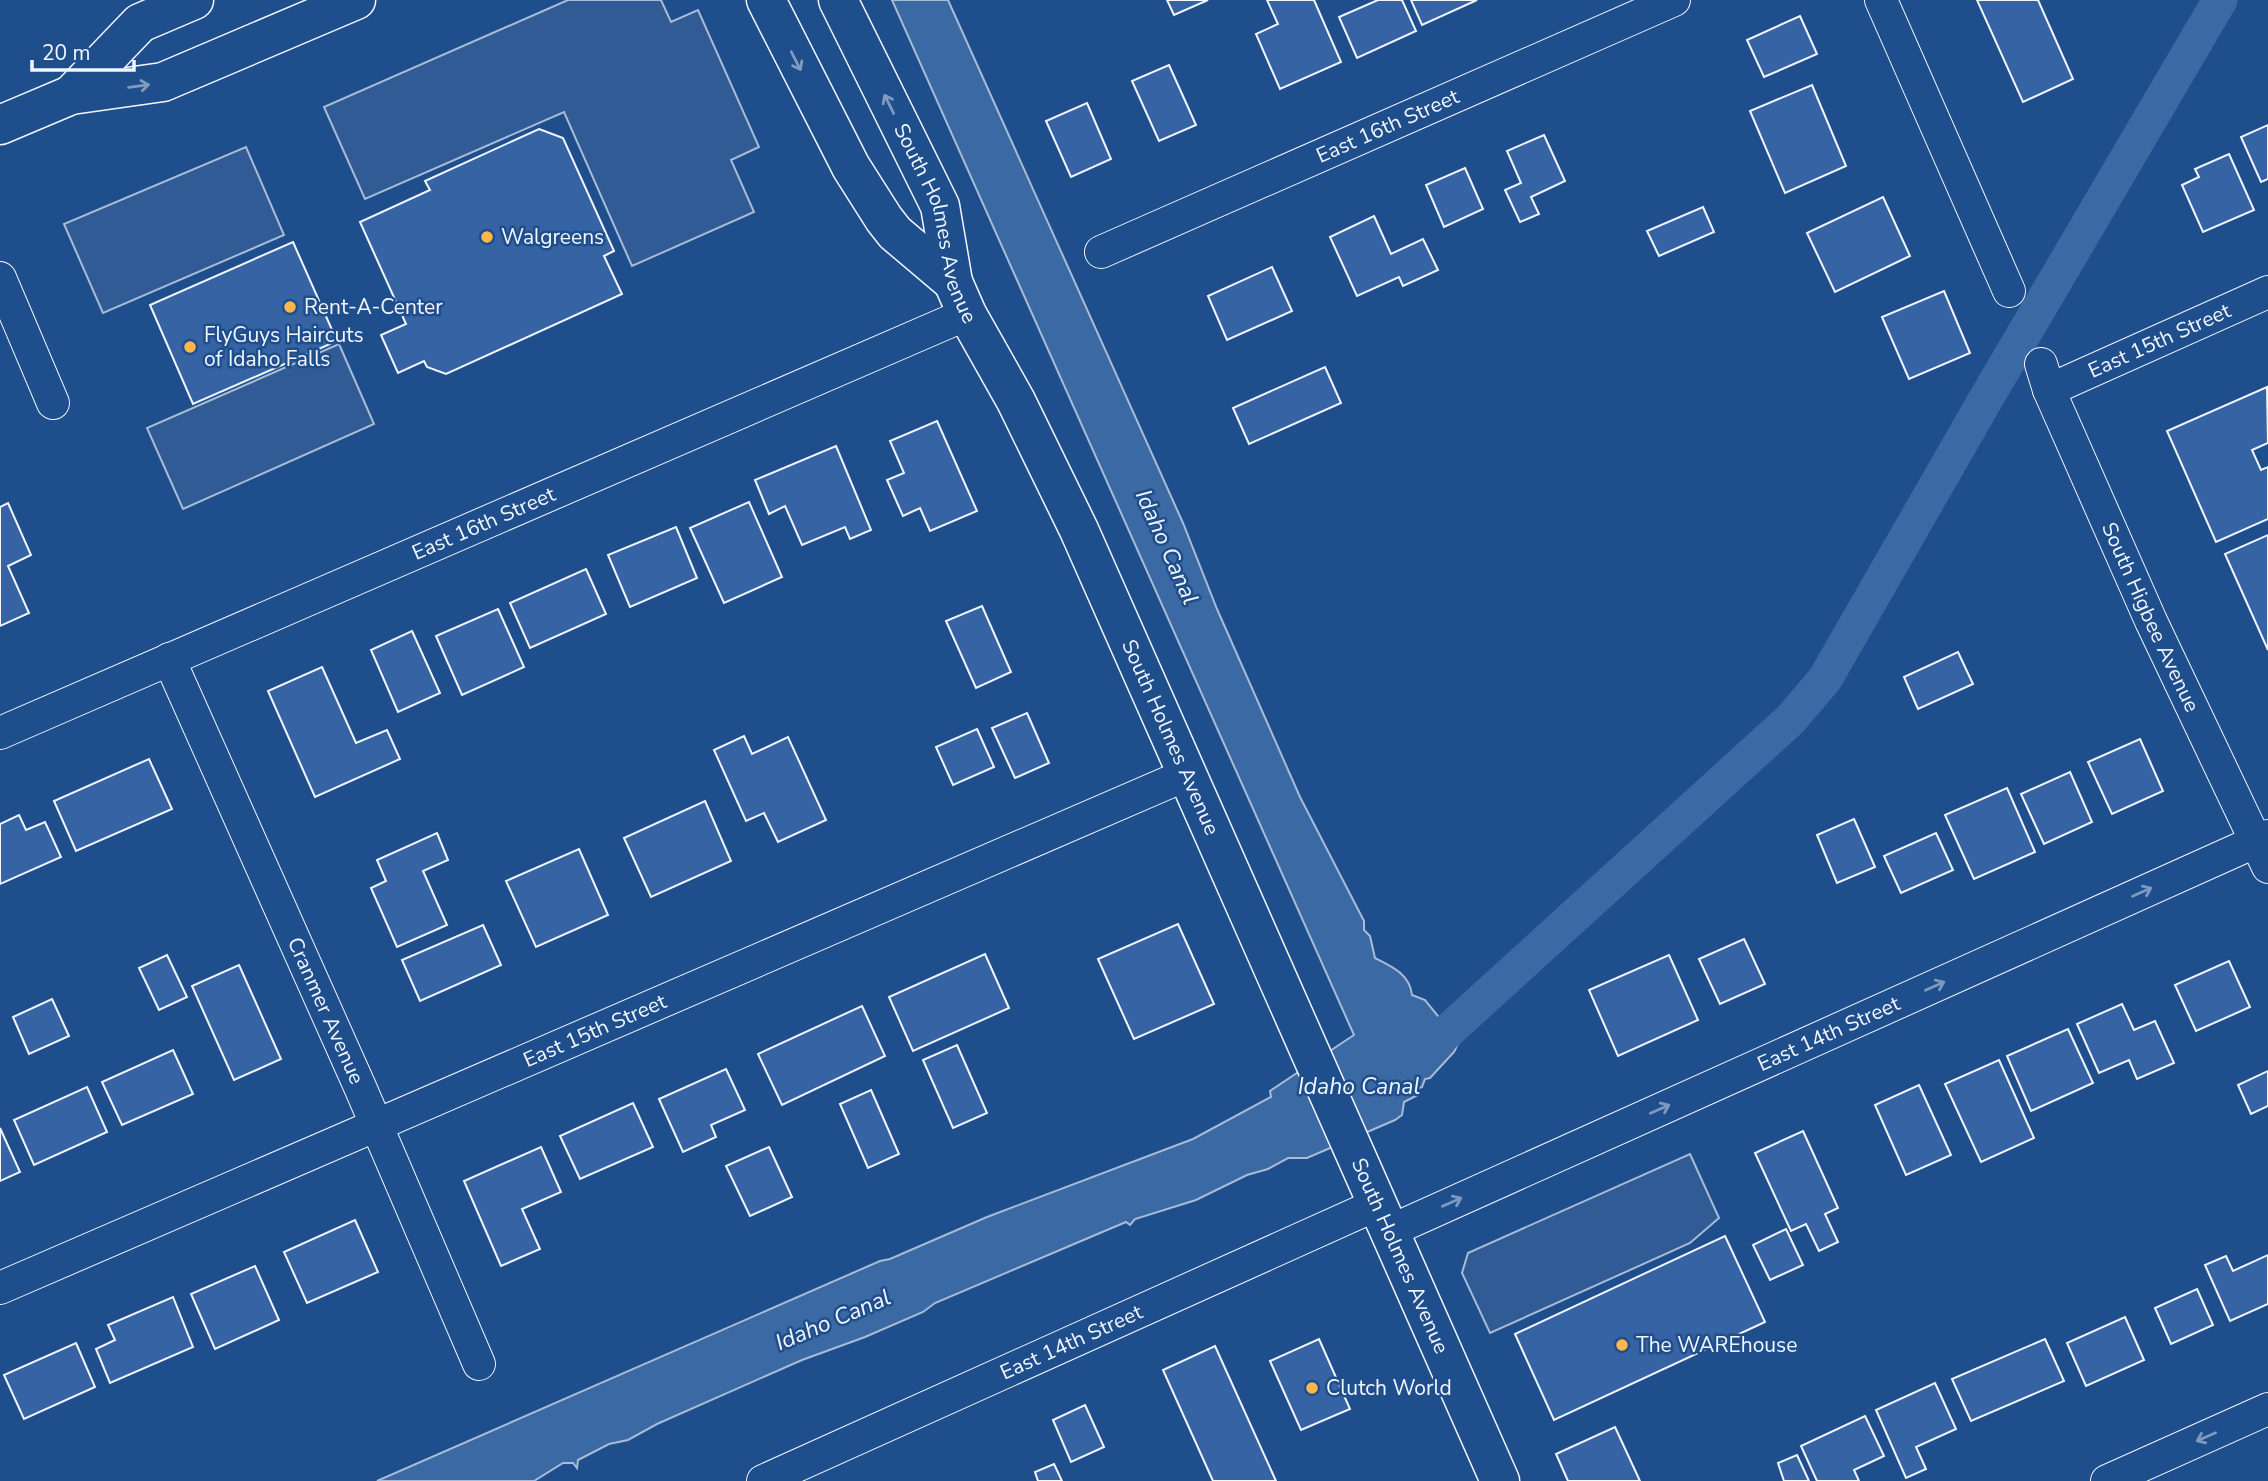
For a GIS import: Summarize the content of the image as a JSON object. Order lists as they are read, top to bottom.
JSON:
{
  "streets": {
    "main road": ["South Holmes Avenue"],
    "street": [
      "East 16th Street",
      "East 15th Street",
      "South Higbee Avenue",
      "Cranmer Avenue",
      "East 14th Street"
    ]
  },
  "crossings": [
    ["East 16th Street", "South Holmes Avenue"],
    ["East 16th Street", "Cranmer Avenue"],
    ["South Holmes Avenue", "East 15th Street"],
    ["South Holmes Avenue", "East 14th Street"],
    ["East 15th Street", "South Higbee Avenue"],
    ["East 15th Street", "Cranmer Avenue"],
    ["South Higbee Avenue", "East 14th Street"]
  ],
  "one_way": ["East 14th Street"],
  "water": ["Idaho Canal"],
  "places": [
    "Walgreens",
    "Rent-A-Center",
    "FlyGuys Haircuts of Idaho Falls",
    "The WAREhouse",
    "Clutch World"
  ],
  "scale_bar": "20 m"
}
